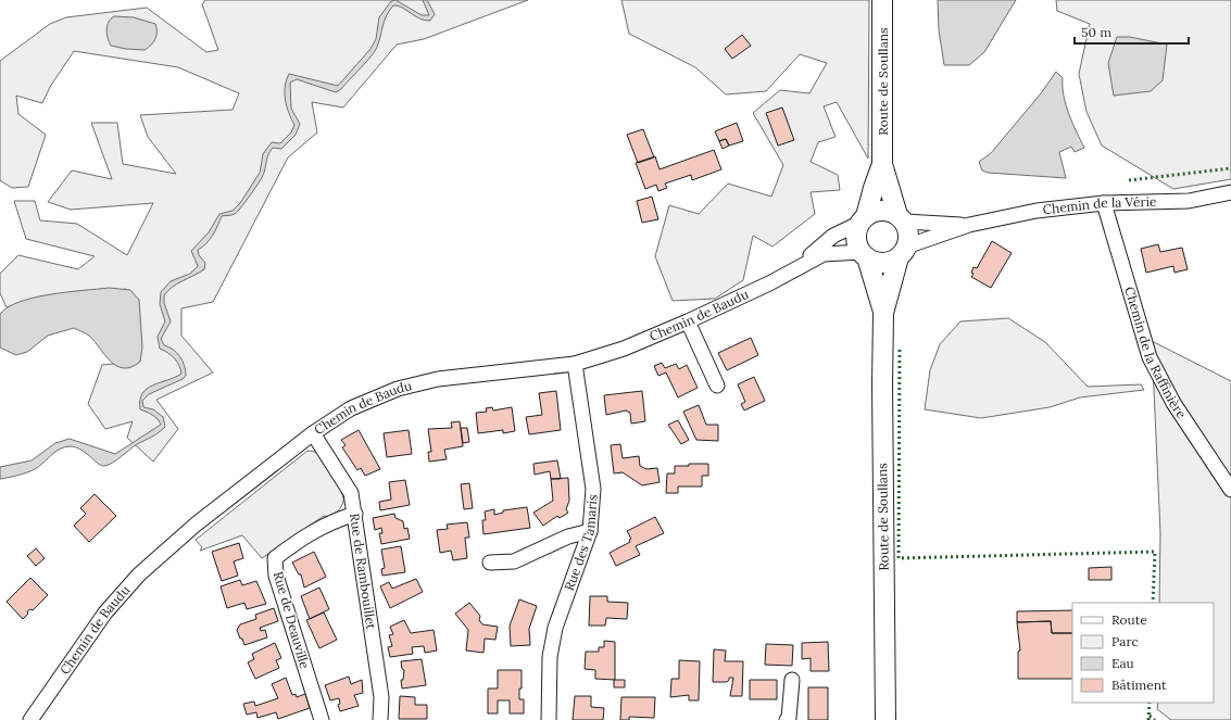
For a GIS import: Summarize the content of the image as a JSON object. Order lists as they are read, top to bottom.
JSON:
{
  "streets": {
    "main road": ["Route de Soullans"],
    "street": [
      "Chemin de la Vérie",
      "Chemin de Baudu",
      "Chemin de la Raffinière",
      "Rue des Tamaris",
      "Rue de Rambouillet",
      "Rue de Deauville"
    ]
  },
  "crossings": [
    ["Route de Soullans", "Chemin de la Vérie"],
    ["Route de Soullans", "Chemin de Baudu"],
    ["Chemin de la Vérie", "Chemin de Baudu"],
    ["Chemin de la Vérie", "Chemin de la Raffinière"],
    ["Chemin de Baudu", "Rue des Tamaris"],
    ["Chemin de Baudu", "Rue de Rambouillet"],
    ["Rue de Rambouillet", "Rue de Deauville"]
  ],
  "legend": [
    "Route",
    "Parc",
    "Eau",
    "Bâtiment"
  ],
  "scale_bar": "50 m"
}
